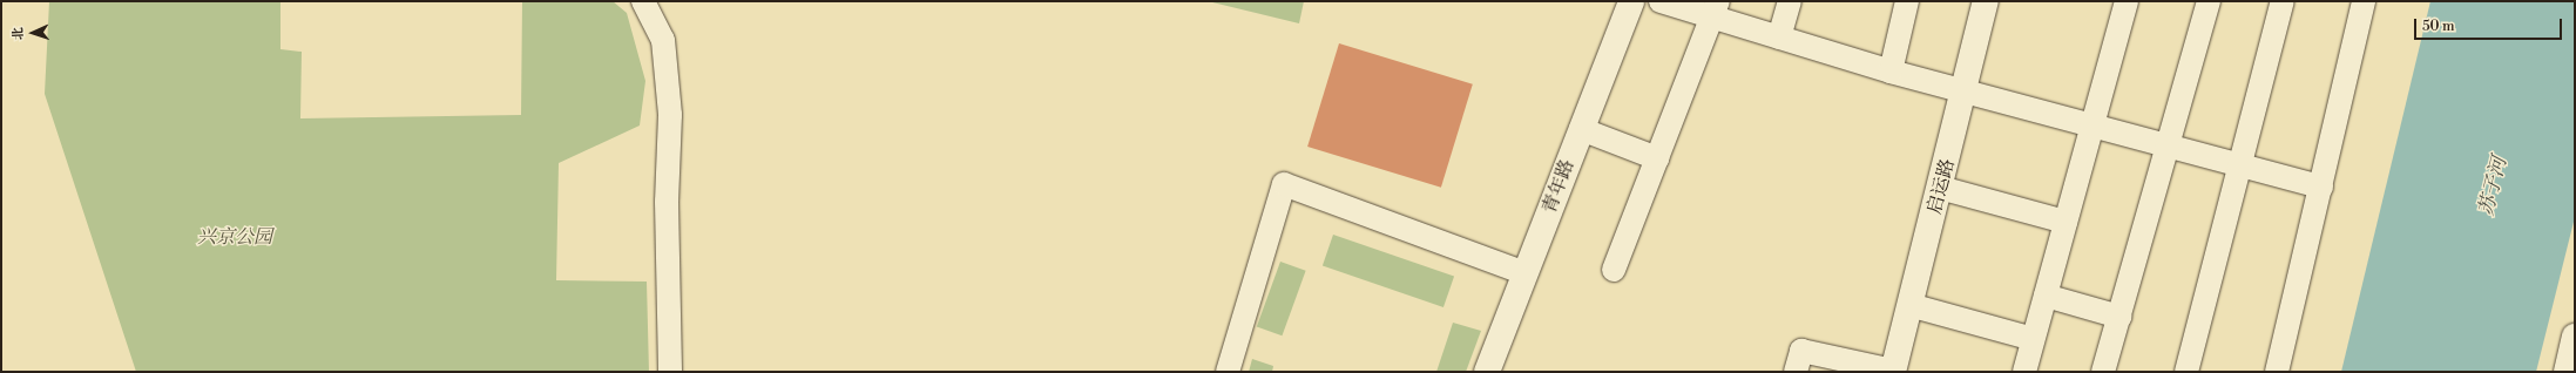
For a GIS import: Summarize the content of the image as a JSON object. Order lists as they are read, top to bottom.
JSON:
{
  "streets": {
    "street": ["青年路", "启运路"]
  },
  "water": ["苏子河"],
  "parks": ["兴京公园"],
  "scale_bar": "50 m",
  "north": "left"
}
